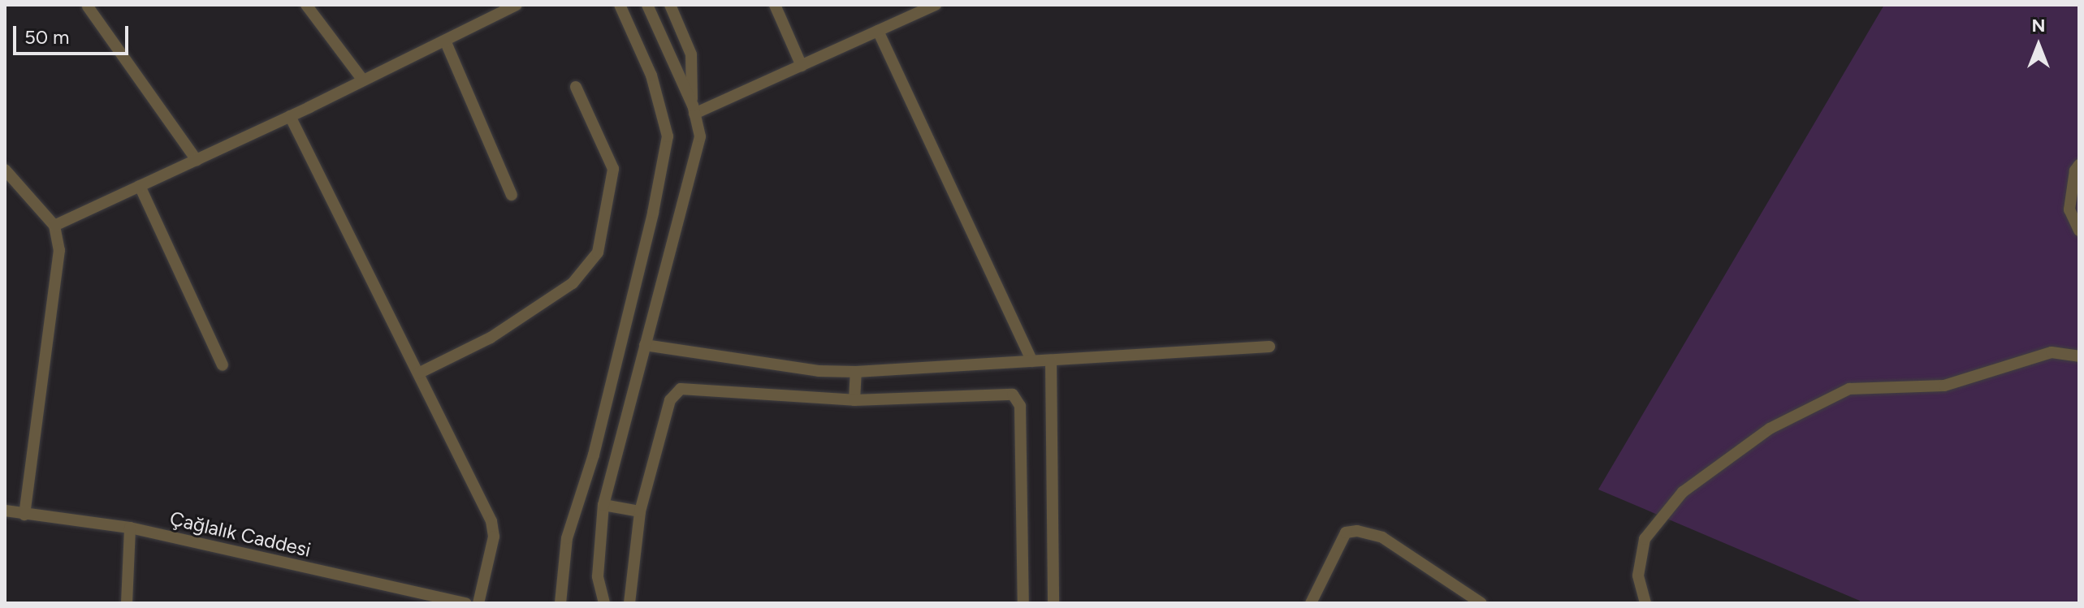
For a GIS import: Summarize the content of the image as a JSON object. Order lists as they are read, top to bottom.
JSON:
{
  "streets": {
    "street": ["Çağlalık Caddesi"]
  },
  "scale_bar": "50 m",
  "north": "top"
}
